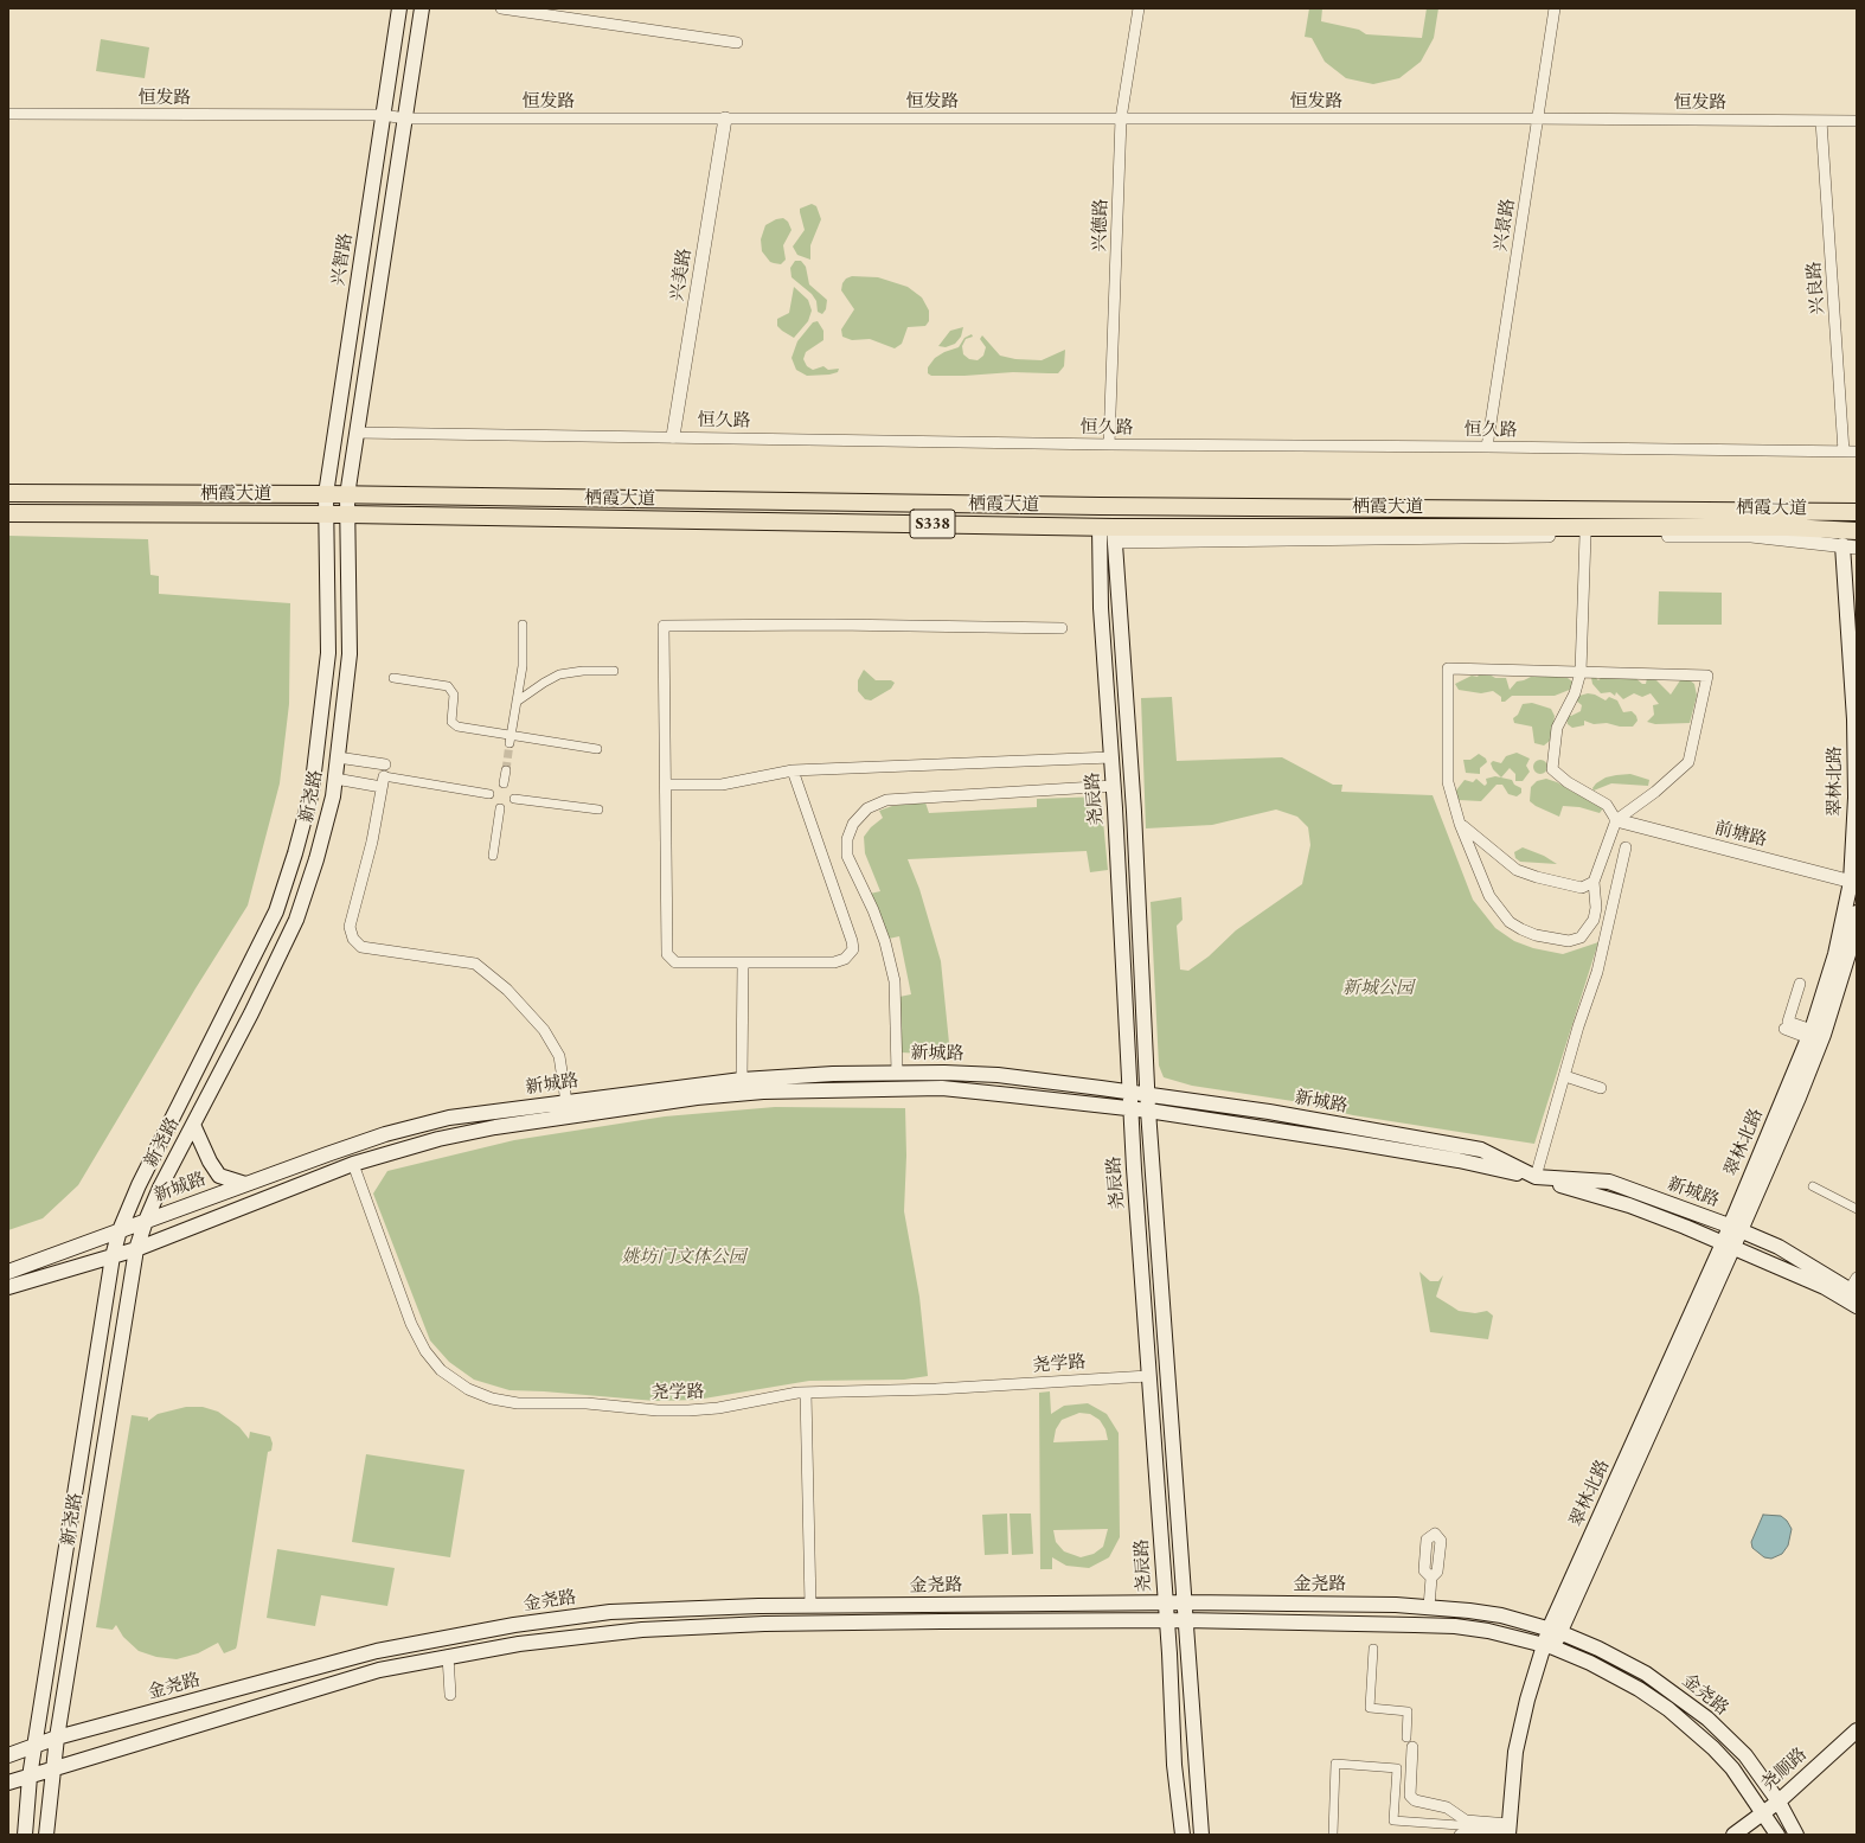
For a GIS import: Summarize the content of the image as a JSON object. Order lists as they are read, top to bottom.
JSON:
{
  "streets": {
    "main road": [
      "兴智路",
      "栖霞大道",
      "S338",
      "翠林北路",
      "新尧路",
      "尧辰路",
      "新城路",
      "金尧路",
      "尧顺路"
    ],
    "street": [
      "恒发路",
      "兴德路",
      "兴景路",
      "兴美路",
      "兴良路",
      "恒久路",
      "前塘路",
      "尧学路"
    ]
  },
  "crossings": [
    ["恒发路", "兴德路"],
    ["恒发路", "兴景路"],
    ["恒发路", "兴智路"],
    ["恒发路", "兴美路"],
    ["恒发路", "兴良路"],
    ["兴德路", "恒久路"],
    ["兴景路", "恒久路"],
    ["兴智路", "栖霞大道"],
    ["兴智路", "新尧路"],
    ["兴美路", "恒久路"],
    ["兴良路", "恒久路"],
    ["栖霞大道", "新尧路"],
    ["栖霞大道", "尧辰路"],
    ["翠林北路", "前塘路"],
    ["翠林北路", "新城路"],
    ["翠林北路", "金尧路"],
    ["新尧路", "新城路"],
    ["新尧路", "金尧路"],
    ["尧辰路", "新城路"],
    ["尧辰路", "尧学路"],
    ["尧辰路", "金尧路"],
    ["新城路", "尧学路"],
    ["金尧路", "尧顺路"]
  ],
  "parks": ["新城公园", "姚坊门文体公园"]
}
